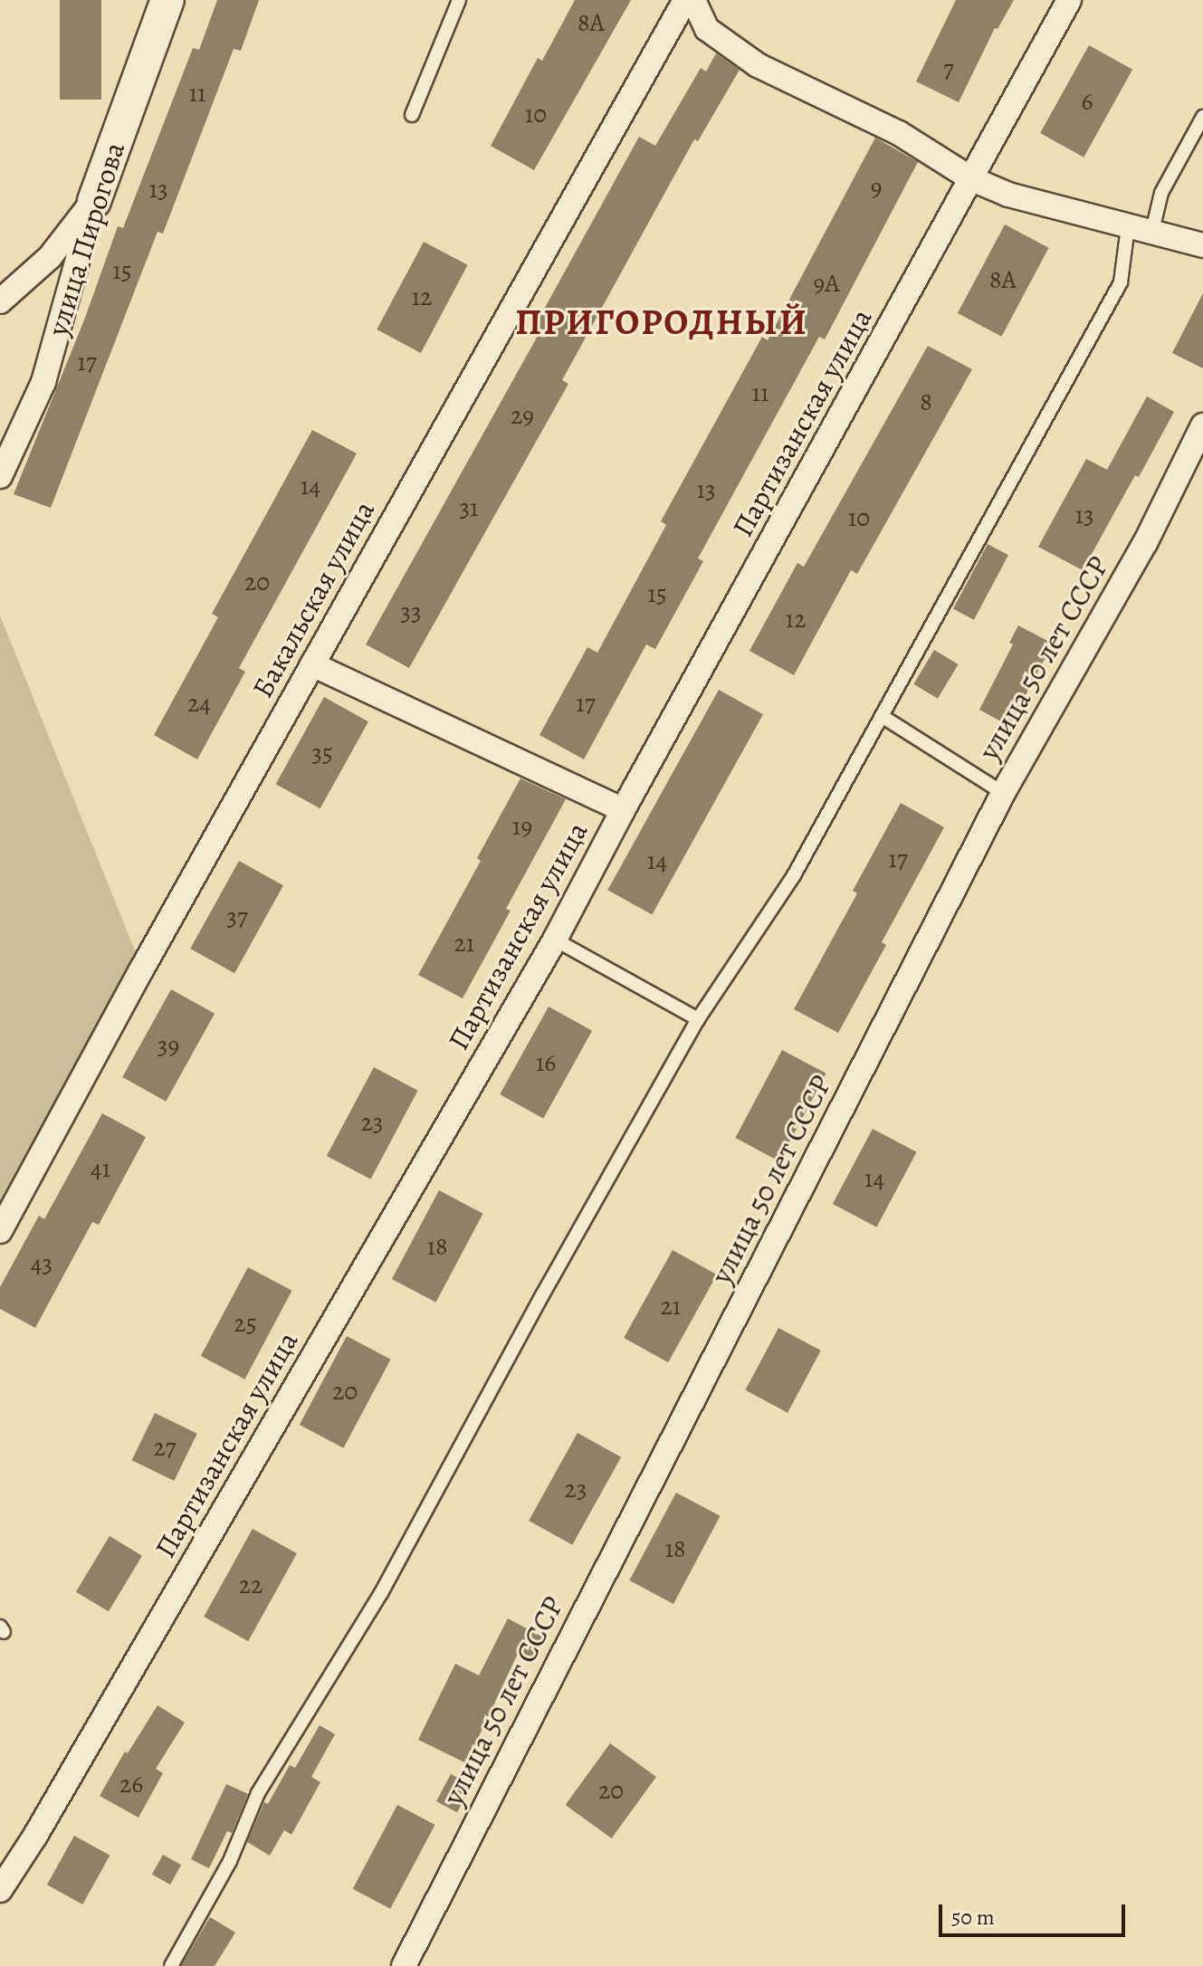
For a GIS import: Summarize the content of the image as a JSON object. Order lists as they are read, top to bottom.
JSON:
{
  "streets": {
    "street": [
      "улица Пирогова",
      "Партизанская улица",
      "Бакальская улица",
      "улица 50 лет СССР"
    ]
  },
  "districts": ["ПРИГОРОДНЫЙ"],
  "house_numbers": [
    "8А",
    "7",
    "11",
    "6",
    "10",
    "9",
    "13",
    "15",
    "8А",
    "9А",
    "12",
    "17",
    "11",
    "8",
    "29",
    "14",
    "13",
    "31",
    "13",
    "10",
    "20",
    "15",
    "33",
    "12",
    "24",
    "17",
    "35",
    "19",
    "17",
    "14",
    "37",
    "21",
    "39",
    "16",
    "23",
    "41",
    "14",
    "18",
    "43",
    "21",
    "25",
    "20",
    "27",
    "23",
    "18",
    "22",
    "26",
    "20"
  ],
  "scale_bar": "50 m"
}
